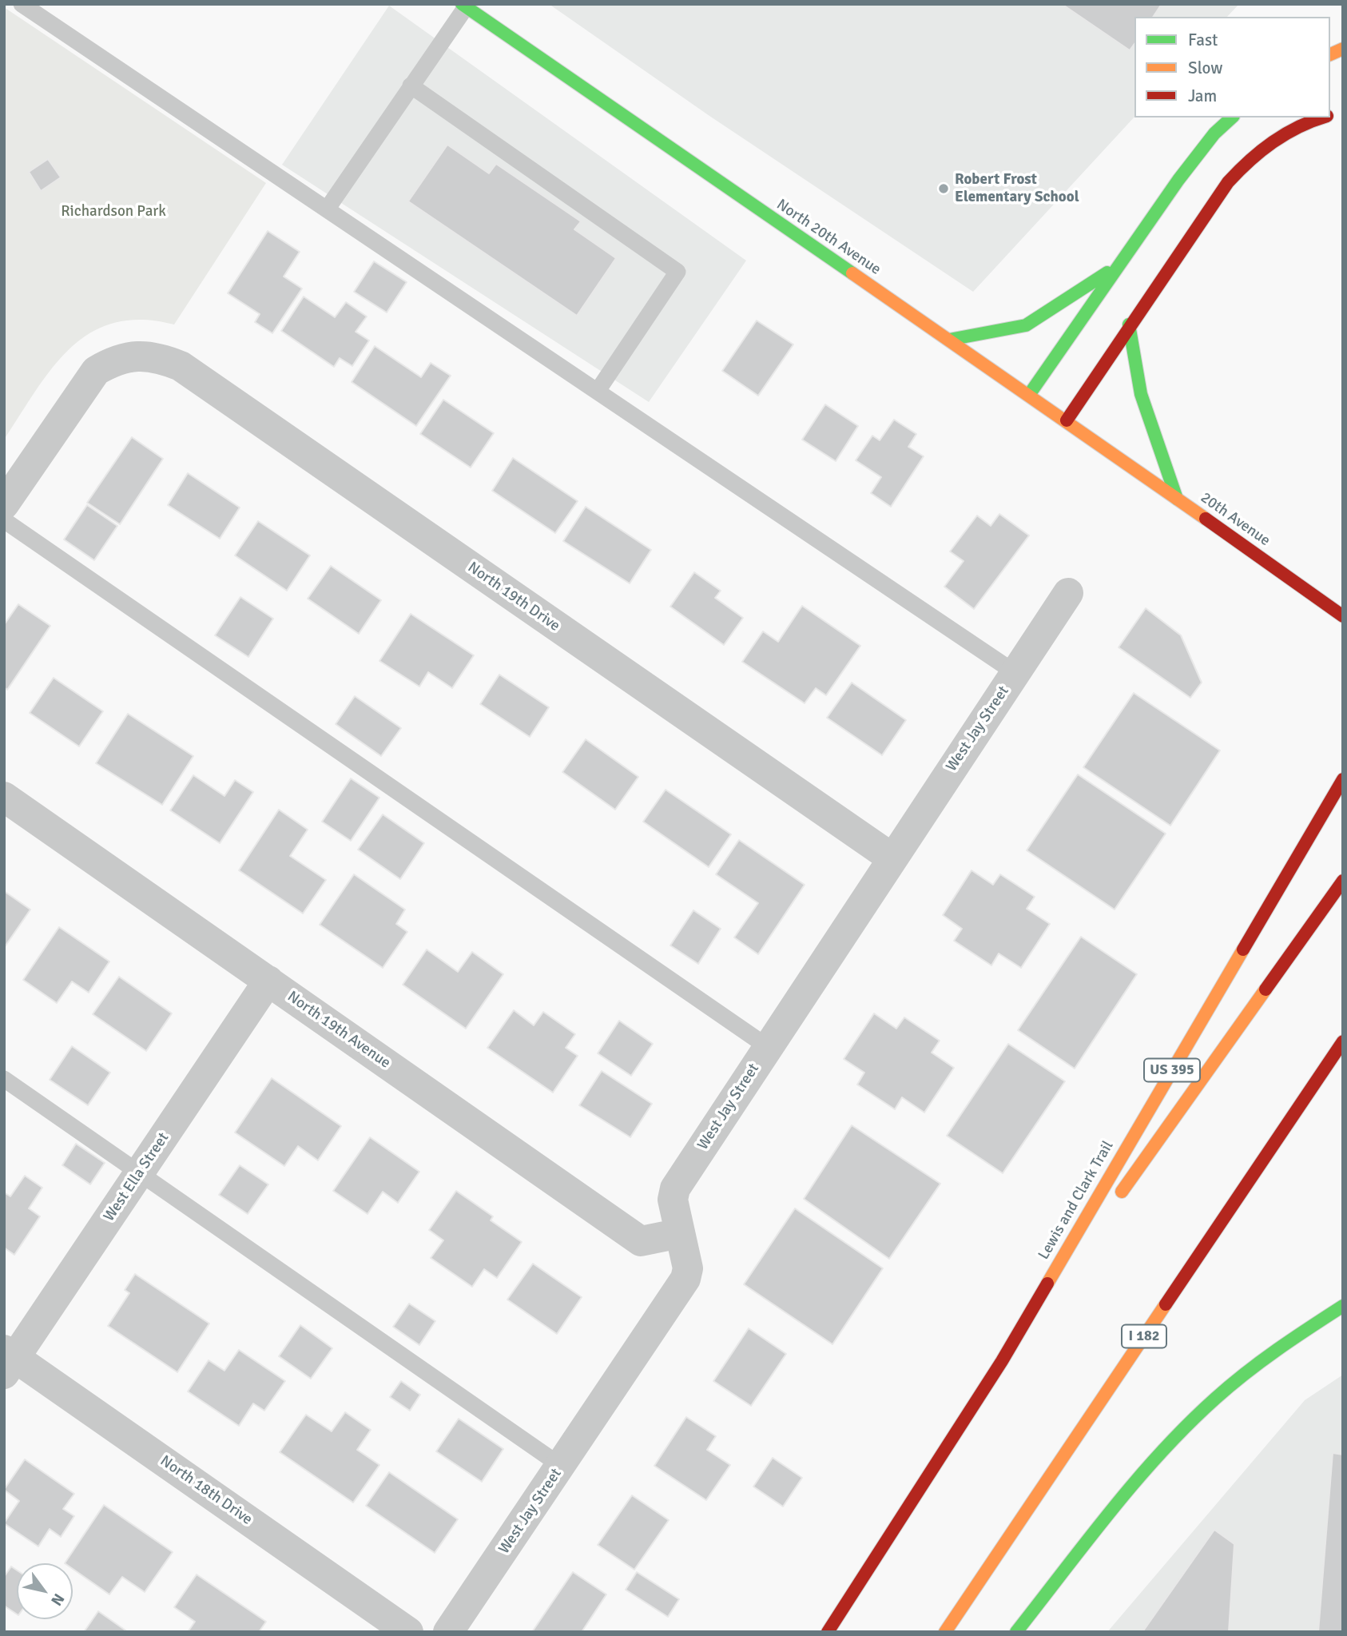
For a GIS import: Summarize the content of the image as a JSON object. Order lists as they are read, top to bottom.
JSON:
{
  "streets": {
    "main road": [
      "North 20th Avenue",
      "20th Avenue",
      "US 395",
      "Lewis and Clark Trail",
      "I 182"
    ],
    "street": [
      "North 19th Drive",
      "West Jay Street",
      "North 19th Avenue",
      "West Ella Street",
      "North 18th Drive"
    ]
  },
  "crossings": [
    ["North 20th Avenue", "20th Avenue"],
    ["North 19th Drive", "West Jay Street"],
    ["West Jay Street", "North 19th Avenue"],
    ["North 19th Avenue", "West Ella Street"],
    ["West Ella Street", "North 18th Drive"]
  ],
  "parks": ["Richardson Park"],
  "places": ["Robert Frost Elementary School"],
  "legend": ["Fast", "Slow", "Jam"],
  "north": "bottom right"
}
